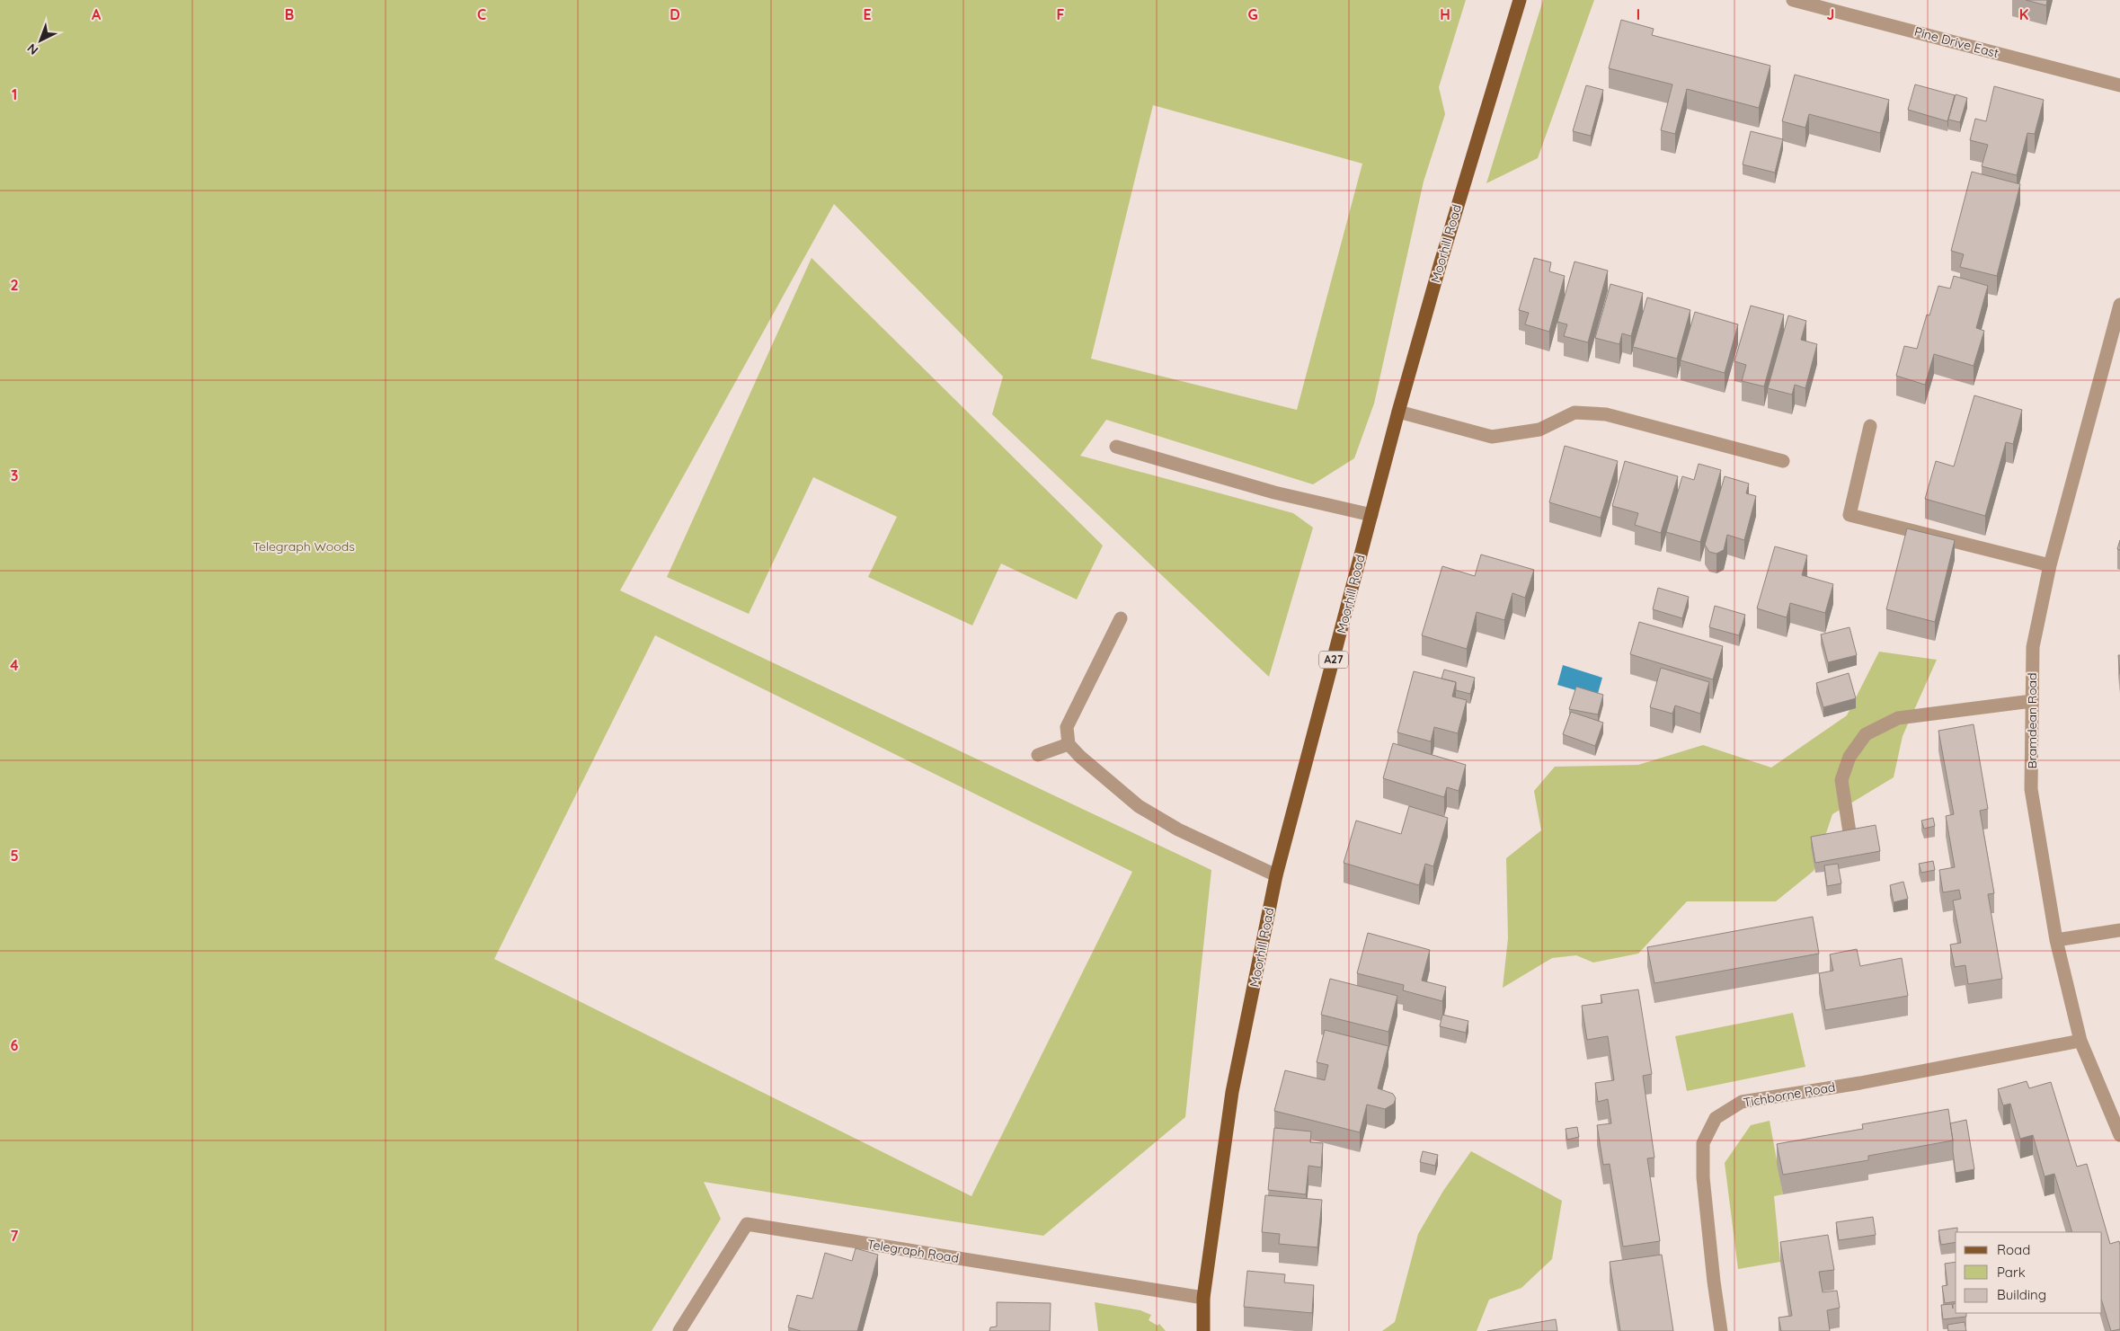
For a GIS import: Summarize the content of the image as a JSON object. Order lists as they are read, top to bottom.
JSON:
{
  "streets": {
    "main road": ["Moorhill Road", "A27"],
    "street": [
      "Pine Drive East",
      "Bramdean Road",
      "Tichborne Road",
      "Telegraph Road"
    ]
  },
  "crossings": [
    ["Moorhill Road", "Telegraph Road"],
    ["Bramdean Road", "Tichborne Road"]
  ],
  "parks": ["Telegraph Woods"],
  "legend": ["Road", "Park", "Building"],
  "north": "bottom left",
  "grid": {
    "columns": [
      "A",
      "B",
      "C",
      "D",
      "E",
      "F",
      "G",
      "H",
      "I",
      "J",
      "K"
    ],
    "rows": [
      "1",
      "2",
      "3",
      "4",
      "5",
      "6",
      "7"
    ]
  }
}
